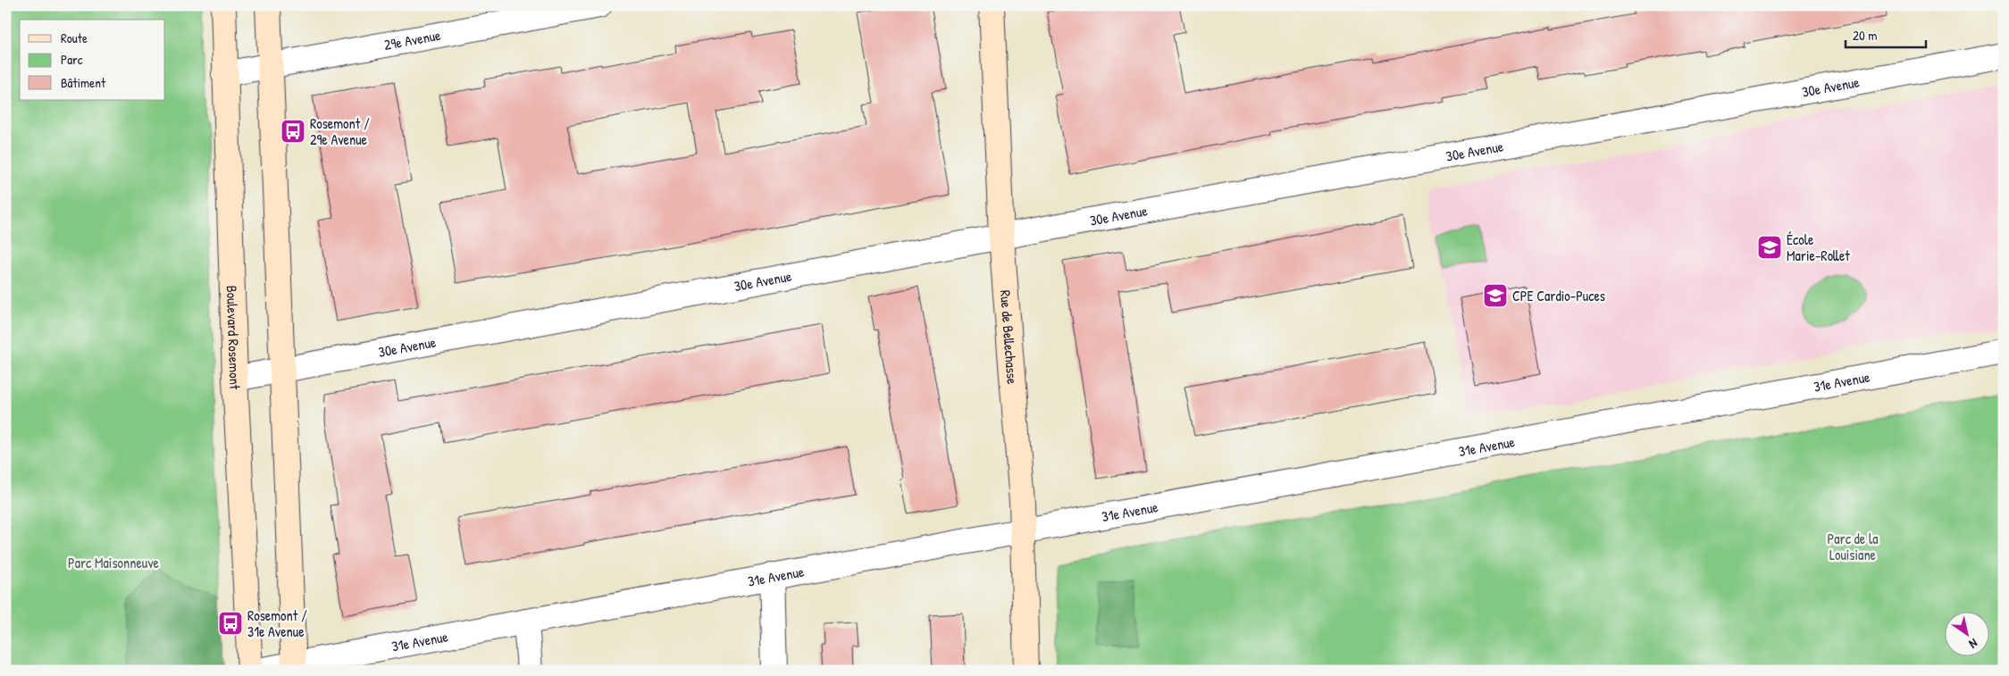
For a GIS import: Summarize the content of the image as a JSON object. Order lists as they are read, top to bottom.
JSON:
{
  "streets": {
    "main road": ["Boulevard Rosemont", "Rue de Bellechasse"],
    "street": ["29e Avenue", "30e Avenue", "31e Avenue"]
  },
  "crossings": [
    ["29e Avenue", "Boulevard Rosemont"],
    ["30e Avenue", "Boulevard Rosemont"],
    ["30e Avenue", "Rue de Bellechasse"],
    ["Rue de Bellechasse", "31e Avenue"]
  ],
  "parks": ["Parc de la Louisiane", "Parc Maisonneuve"],
  "places": {
    "bus stop": ["Rosemont / 29e Avenue", "Rosemont / 31e Avenue"],
    "school or university": ["École Marie-Rollet", "CPE Cardio-Puces"]
  },
  "legend": ["Route", "Parc", "Bâtiment"],
  "scale_bar": "20 m",
  "north": "bottom right"
}
